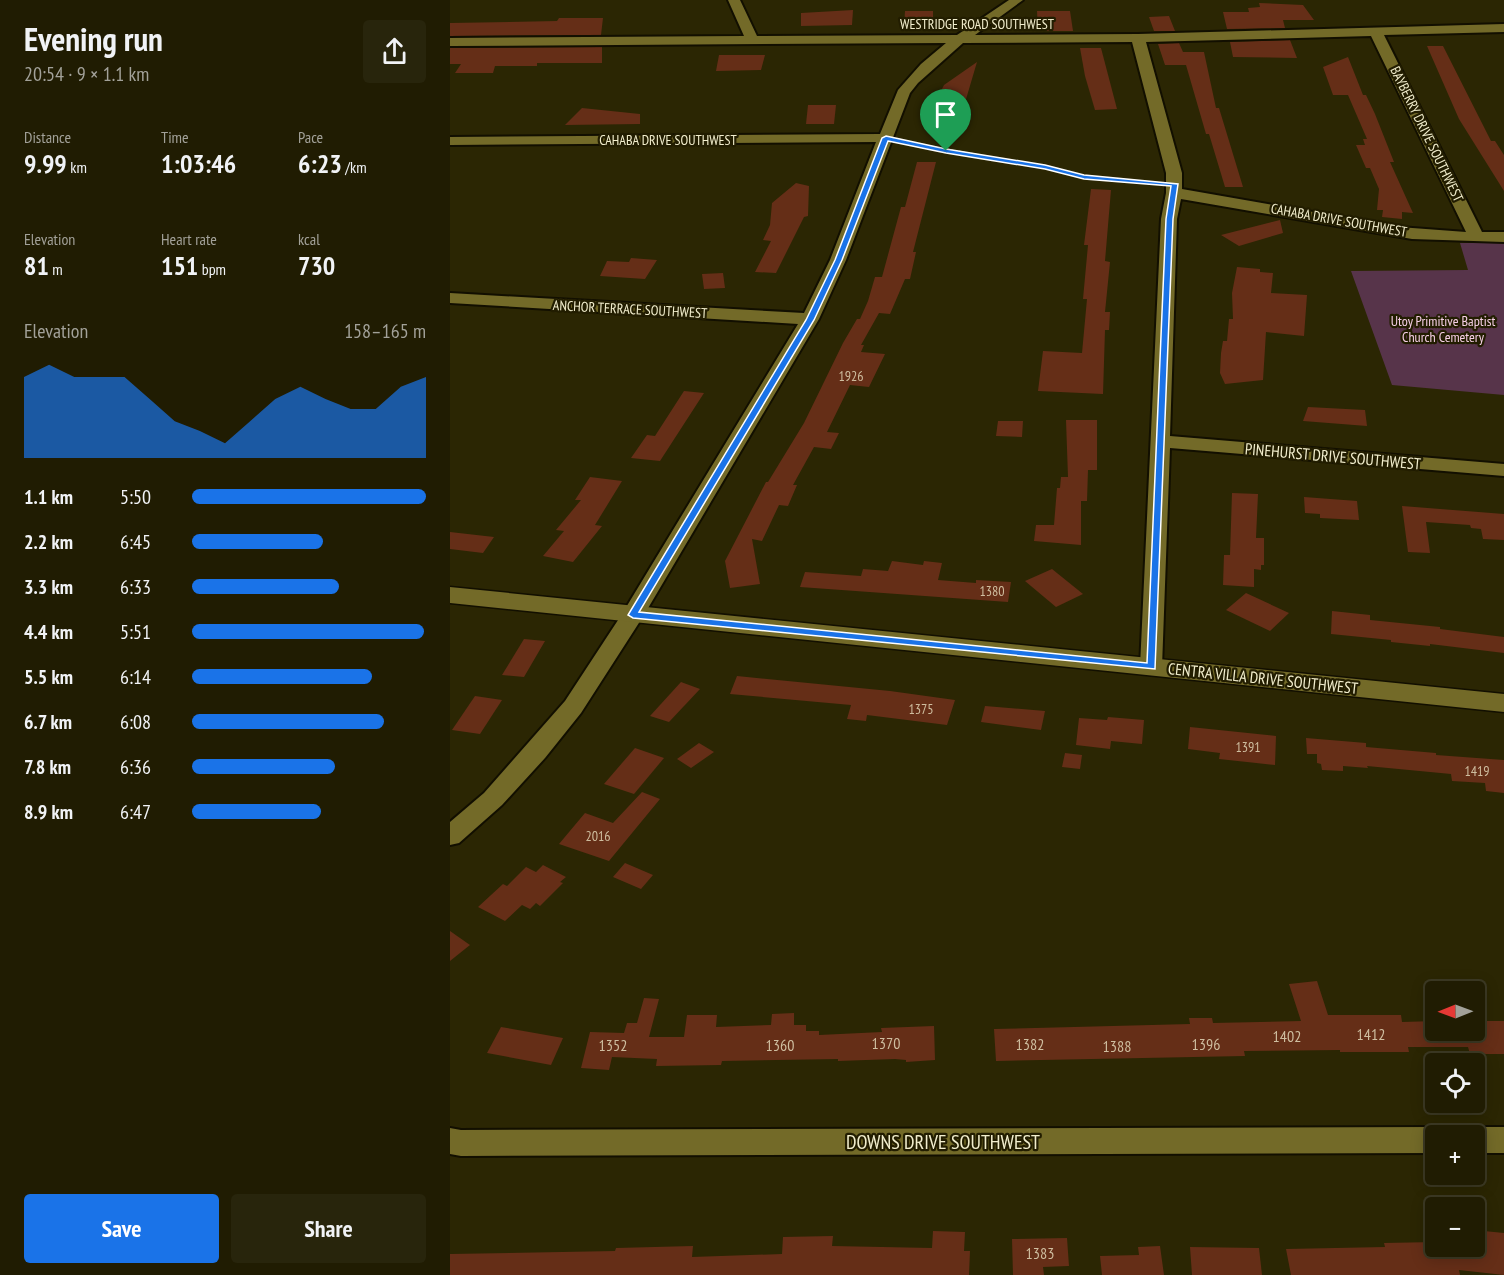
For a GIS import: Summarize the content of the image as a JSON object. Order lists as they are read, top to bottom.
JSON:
{
  "streets": {
    "street": [
      "WESTRIDGE ROAD SOUTHWEST",
      "BAYBERRY DRIVE SOUTHWEST",
      "CAHABA DRIVE SOUTHWEST",
      "ANCHOR TERRACE SOUTHWEST",
      "PINEHURST DRIVE SOUTHWEST",
      "CENTRA VILLA DRIVE SOUTHWEST",
      "DOWNS DRIVE SOUTHWEST"
    ]
  },
  "crossings": [
    ["WESTRIDGE ROAD SOUTHWEST", "BAYBERRY DRIVE SOUTHWEST"],
    ["BAYBERRY DRIVE SOUTHWEST", "CAHABA DRIVE SOUTHWEST"]
  ],
  "parks": ["Utoy Primitive Baptist Church Cemetery"],
  "house_numbers": [
    "1926",
    "1380",
    "1375",
    "1391",
    "1419",
    "2016",
    "1412",
    "1402",
    "1370",
    "1382",
    "1396",
    "1352",
    "1360",
    "1388",
    "1383"
  ],
  "north": "left",
  "page": {
    "heading": ["Evening run", "20:54 · 9 × 1.1 km"],
    "stats": [
      ["Distance", "9.99 km"],
      ["Time", "1:03:46"],
      ["Pace", "6:23 /km"],
      ["Elevation", "81 m"],
      ["Heart rate", "151 bpm"],
      ["kcal", "730"]
    ],
    "chart": ["Elevation", "158–165 m"],
    "list": [
      {
        "name": "1.1 km",
        "note": "5:50"
      },
      {
        "name": "2.2 km",
        "note": "6:45"
      },
      {
        "name": "3.3 km",
        "note": "6:33"
      },
      {
        "name": "4.4 km",
        "note": "5:51"
      },
      {
        "name": "5.5 km",
        "note": "6:14"
      },
      {
        "name": "6.7 km",
        "note": "6:08"
      },
      {
        "name": "7.8 km",
        "note": "6:36"
      },
      {
        "name": "8.9 km",
        "note": "6:47"
      }
    ],
    "map_buttons": ["+", "−"],
    "buttons": ["Save", "Share"]
  }
}
